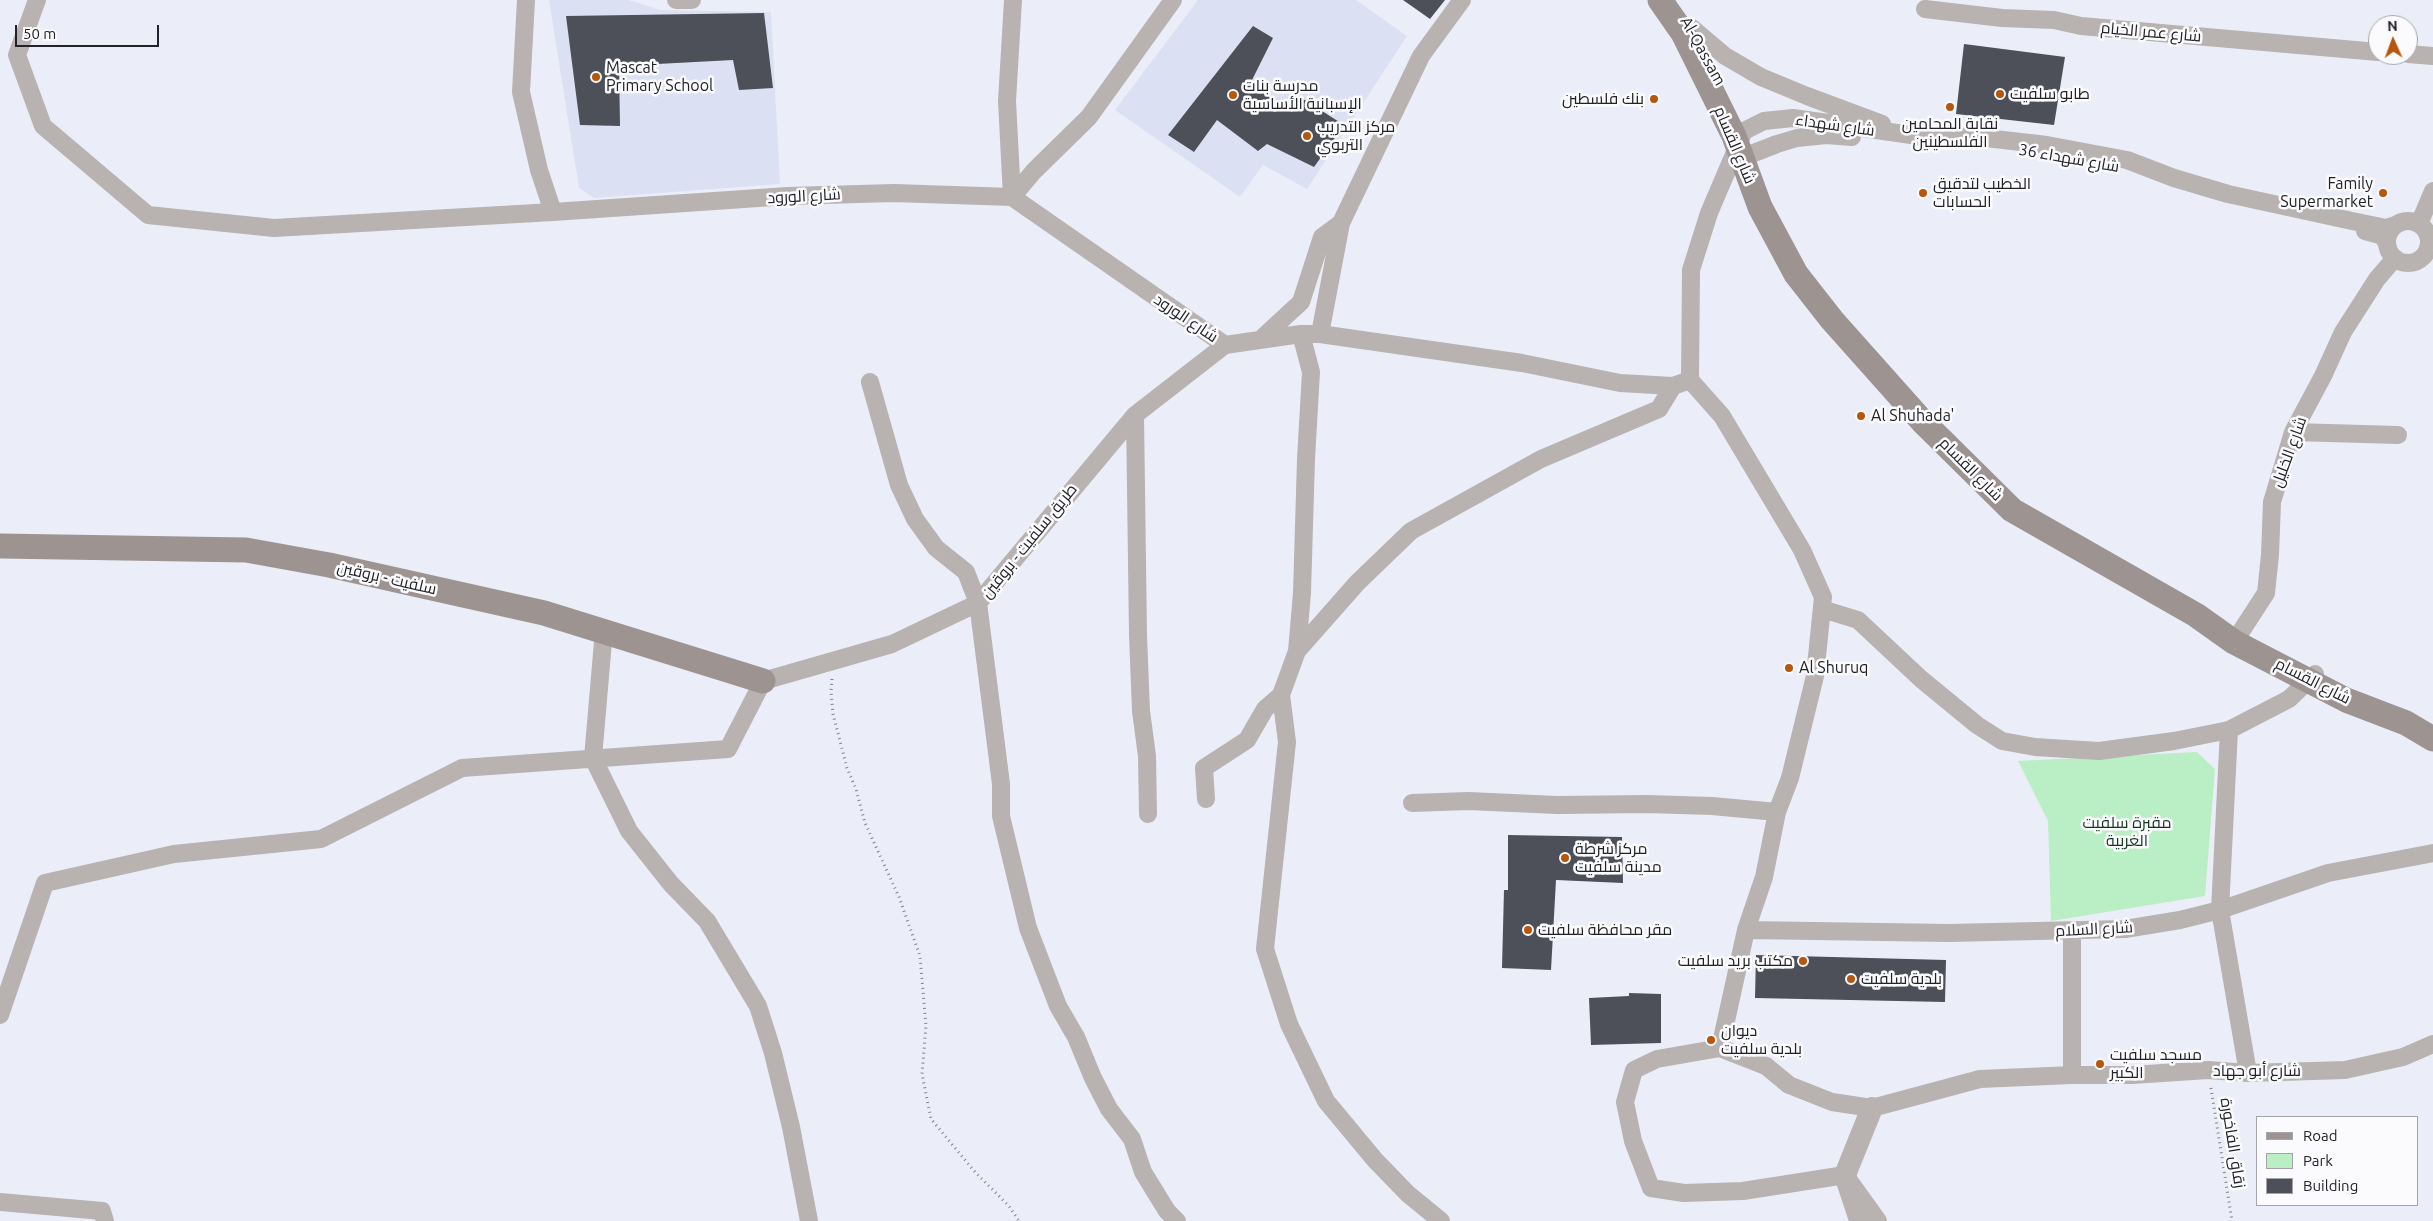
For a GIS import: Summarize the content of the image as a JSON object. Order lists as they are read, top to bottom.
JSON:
{
  "streets": {
    "main road": ["Al-Qassam", "شارع القسام", "سلفيت - بروقين"],
    "street": [
      "شارع عمر الخيام",
      "شارع شهداء",
      "شارع شهداء 36",
      "شارع الورود",
      "شارع الخليل",
      "طريق سلفيت - بروقين",
      "شارع السلام",
      "شارع أبو جهاد"
    ],
    "path": ["زقاق الفاخورة"]
  },
  "crossings": [
    ["Al-Qassam", "شارع شهداء"],
    ["Al-Qassam", "شارع القسام"],
    ["Al-Qassam", "شارع شهداء 36"],
    ["شارع شهداء", "شارع القسام"],
    ["شارع شهداء", "شارع شهداء 36"],
    ["شارع القسام", "شارع شهداء 36"],
    ["شارع القسام", "شارع الخليل"],
    ["شارع شهداء 36", "شارع الخليل"],
    ["شارع الورود", "طريق سلفيت - بروقين"],
    ["طريق سلفيت - بروقين", "سلفيت - بروقين"],
    ["شارع أبو جهاد", "زقاق الفاخورة"]
  ],
  "parks": ["مقبرة سلفيت الغربية"],
  "places": [
    "Mascat Primary School",
    "طابو سلفيت",
    "مدرسة بنات الإسبانية الأساسية",
    "بنك فلسطين",
    "نقابة المحامين الفلسطينين",
    "مركز التدريب التربوي",
    "الخطيب لتدقيق الحسابات",
    "Family Supermarket",
    "Al Shuhada'",
    "Al Shuruq",
    "مركز شرطة مدينة سلفيت",
    "مقر محافظة سلفيت",
    "مكتب بريد سلفيت",
    "بلدية سلفيت",
    "ديوان بلدية سلفيت",
    "مسجد سلفيت الكبير"
  ],
  "legend": ["Road", "Park", "Building"],
  "scale_bar": "50 m",
  "north": "top"
}
